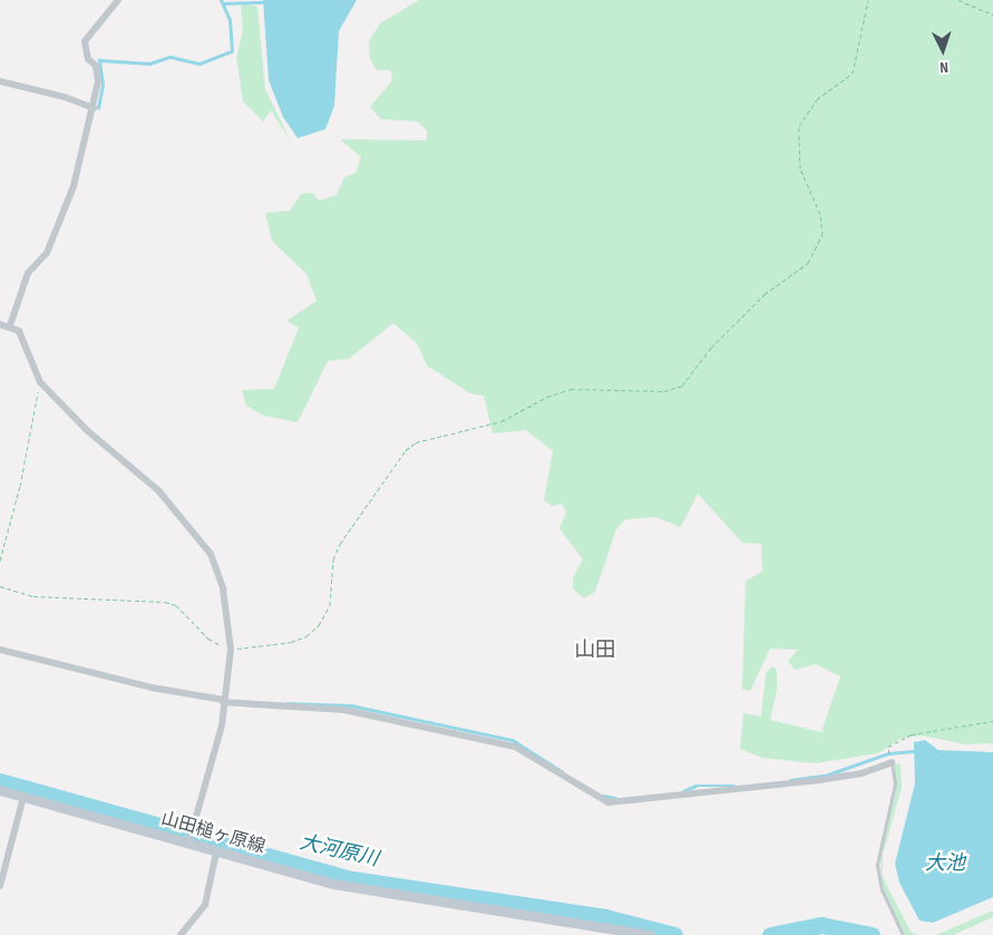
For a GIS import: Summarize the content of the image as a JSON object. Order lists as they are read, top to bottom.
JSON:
{
  "streets": {
    "main road": ["山田槌ヶ原線"]
  },
  "districts": ["山田"],
  "water": ["大河原川", "大池"],
  "north": "bottom"
}
